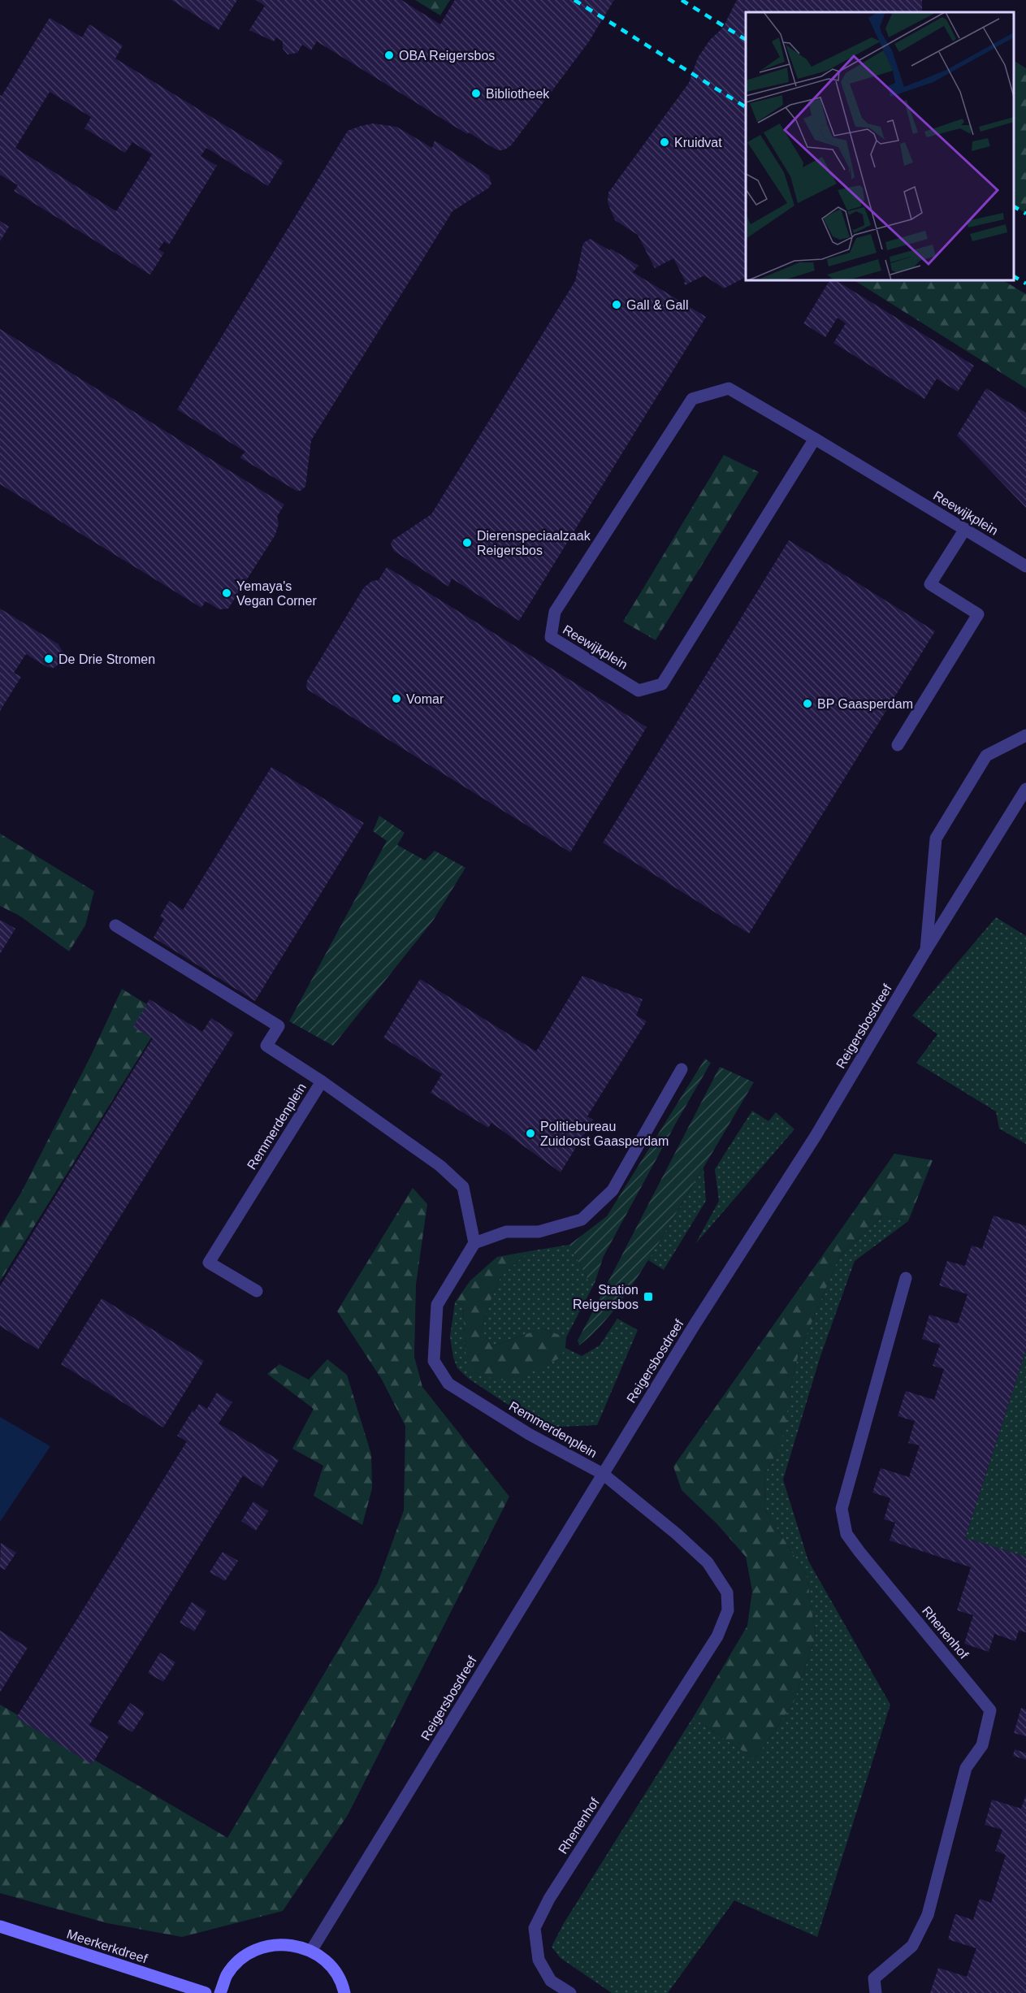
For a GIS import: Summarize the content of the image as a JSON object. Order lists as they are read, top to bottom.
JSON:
{
  "streets": {
    "main road": ["Meerkerkdreef"],
    "street": [
      "Reewijkplein",
      "Reigersbosdreef",
      "Remmerdenplein",
      "Rhenenhof"
    ]
  },
  "crossings": [
    ["Reigersbosdreef", "Remmerdenplein"],
    ["Reigersbosdreef", "Rhenenhof"],
    ["Remmerdenplein", "Rhenenhof"]
  ],
  "places": {
    "other": [
      "OBA Reigersbos",
      "Bibliotheek",
      "Kruidvat",
      "Gall & Gall",
      "Dierenspeciaalzaak Reigersbos",
      "Yemaya's Vegan Corner",
      "De Drie Stromen",
      "Vomar",
      "BP Gaasperdam",
      "Politiebureau Zuidoost Gaasperdam"
    ],
    "transit": ["Station Reigersbos"]
  }
}
